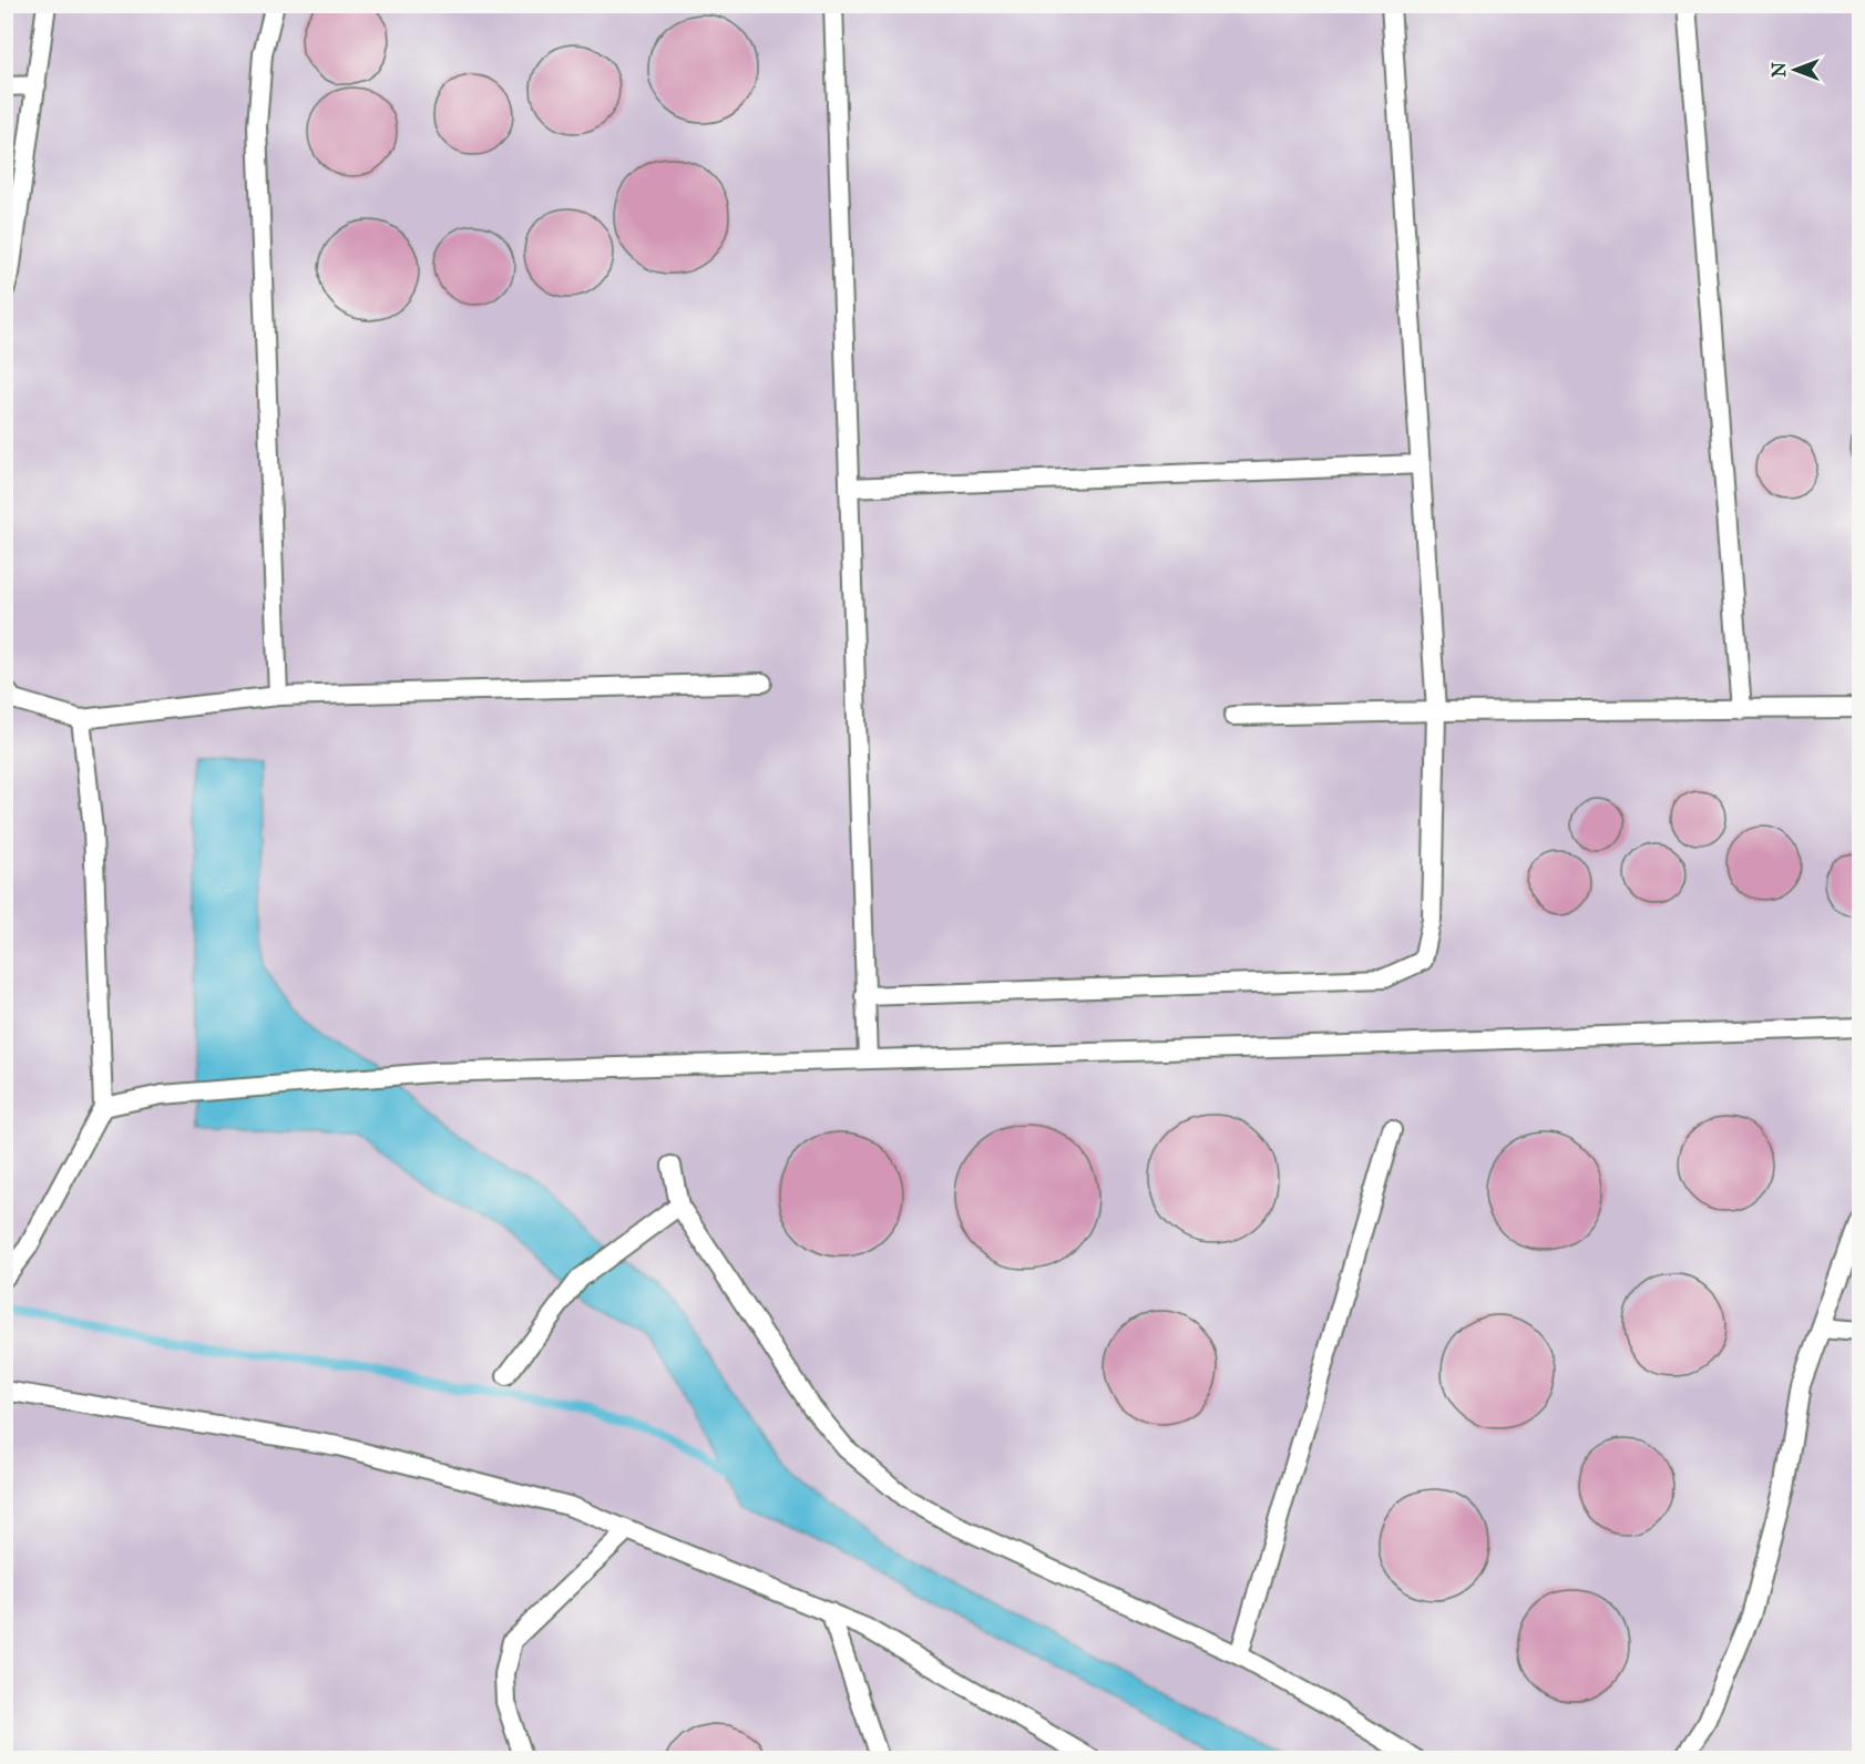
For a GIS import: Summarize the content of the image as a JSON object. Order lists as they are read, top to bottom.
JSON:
{
  "north": "left"
}
